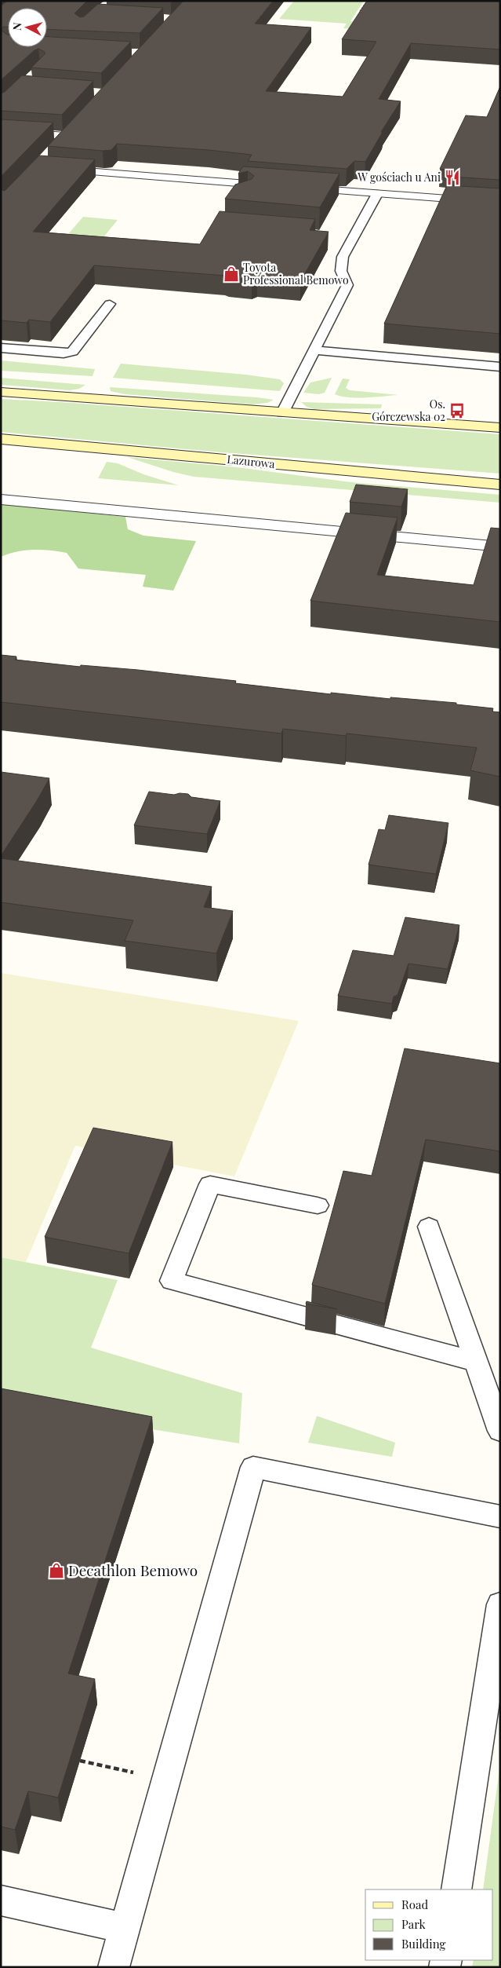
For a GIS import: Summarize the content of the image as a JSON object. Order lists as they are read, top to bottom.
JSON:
{
  "streets": {
    "main road": ["Lazurowa"]
  },
  "places": {
    "restaurant": ["W gościach u Ani"],
    "shop": ["Toyota Professional Bemowo", "Decathlon Bemowo"],
    "bus stop": ["Os. Górczewska 02"]
  },
  "legend": ["Road", "Park", "Building"],
  "north": "left"
}
